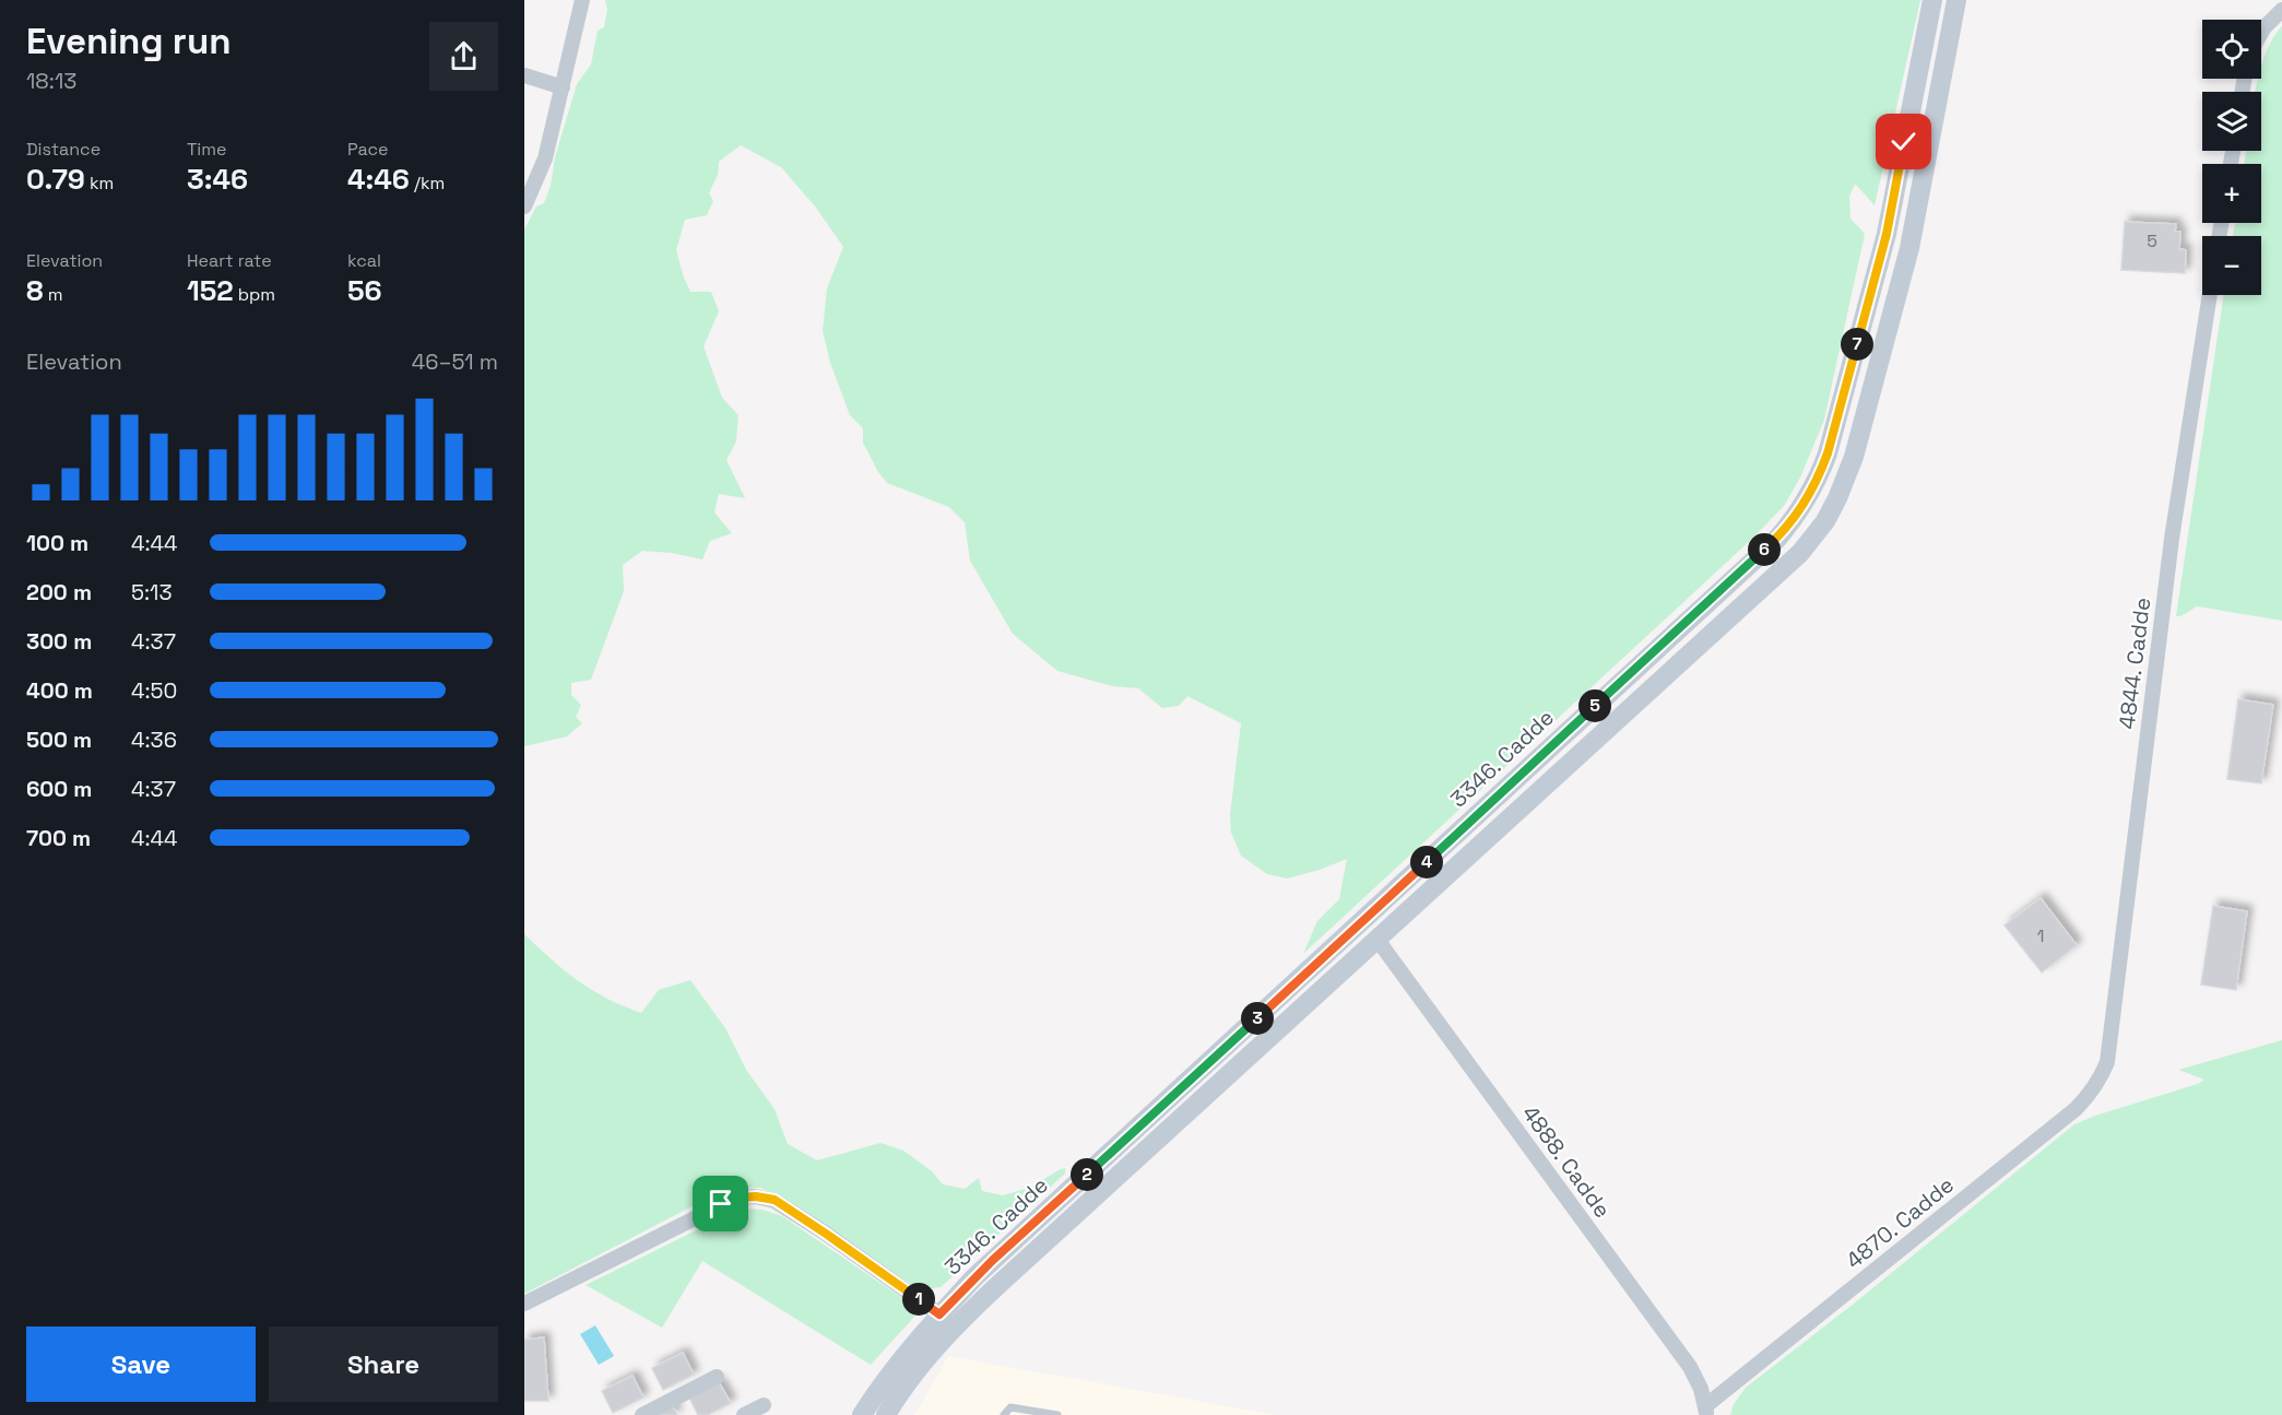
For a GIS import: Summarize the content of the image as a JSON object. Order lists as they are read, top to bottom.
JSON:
{
  "streets": {
    "street": [
      "4844. Cadde",
      "3346. Cadde",
      "4888. Cadde",
      "4870. Cadde"
    ]
  },
  "crossings": [
    ["4844. Cadde", "4870. Cadde"],
    ["3346. Cadde", "4888. Cadde"],
    ["4888. Cadde", "4870. Cadde"]
  ],
  "house_numbers": ["5", "1"],
  "page": {
    "heading": ["Evening run", "18:13"],
    "map_buttons": ["+", "−"],
    "stats": [
      ["Distance", "0.79 km"],
      ["Time", "3:46"],
      ["Pace", "4:46 /km"],
      ["Elevation", "8 m"],
      ["Heart rate", "152 bpm"],
      ["kcal", "56"]
    ],
    "pins": [
      "7",
      "6",
      "5",
      "4",
      "3",
      "2",
      "1"
    ],
    "chart": ["Elevation", "46–51 m"],
    "list": [
      {
        "name": "100 m",
        "note": "4:44"
      },
      {
        "name": "200 m",
        "note": "5:13"
      },
      {
        "name": "300 m",
        "note": "4:37"
      },
      {
        "name": "400 m",
        "note": "4:50"
      },
      {
        "name": "500 m",
        "note": "4:36"
      },
      {
        "name": "600 m",
        "note": "4:37"
      },
      {
        "name": "700 m",
        "note": "4:44"
      }
    ],
    "buttons": ["Save", "Share"]
  }
}
